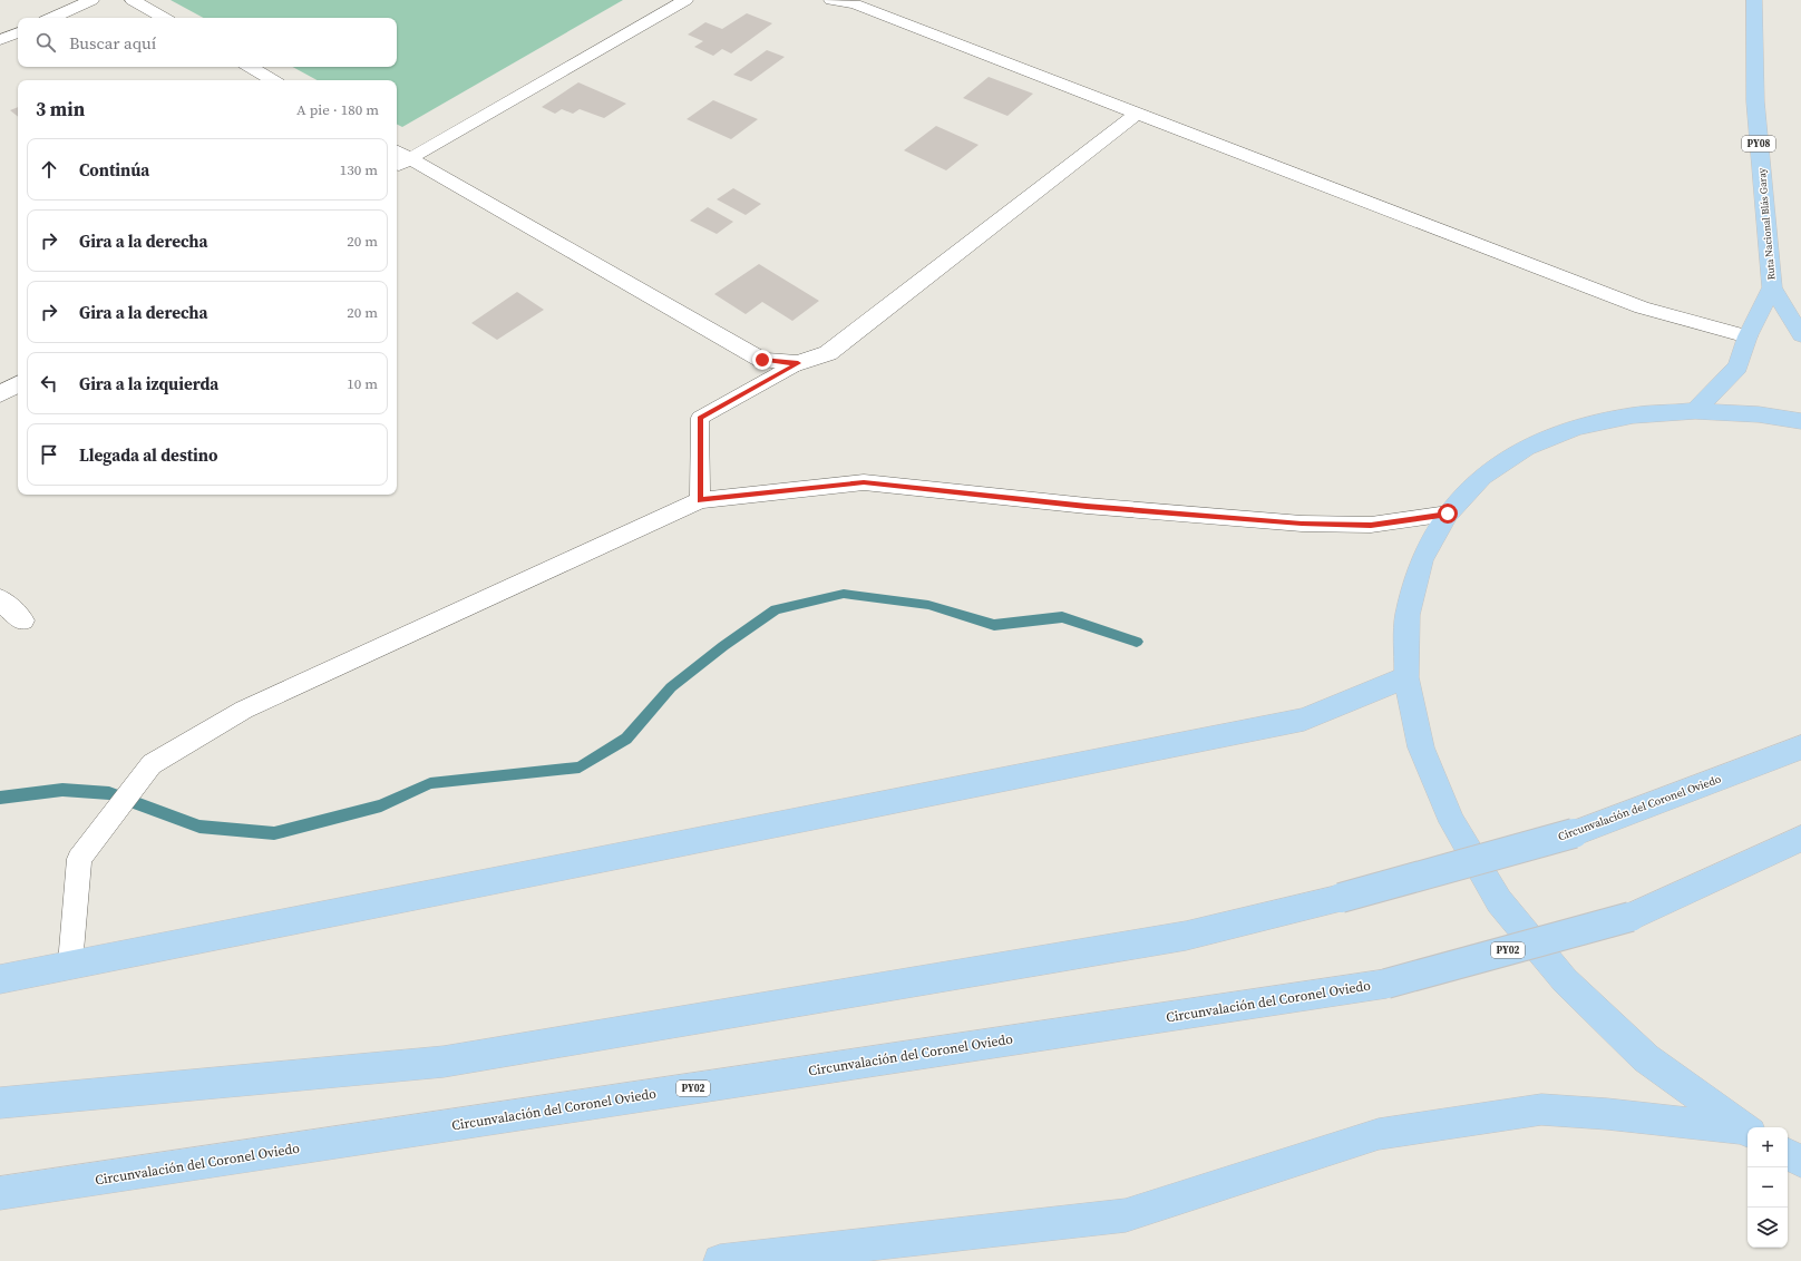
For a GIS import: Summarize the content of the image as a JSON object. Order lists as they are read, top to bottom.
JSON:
{
  "streets": {
    "highway": [
      "PY08",
      "Ruta Nacional Blás Garay",
      "Circunvalación del Coronel Oviedo",
      "PY02"
    ]
  },
  "page": {
    "search": "Buscar aquí",
    "heading": ["3 min", "A pie · 180 m"],
    "list": [
      ["Continúa", "130 m"],
      ["Gira a la derecha", "20 m"],
      ["Gira a la derecha", "20 m"],
      ["Gira a la izquierda", "10 m"],
      "Llegada al destino"
    ],
    "map_buttons": ["+", "−"]
  }
}
